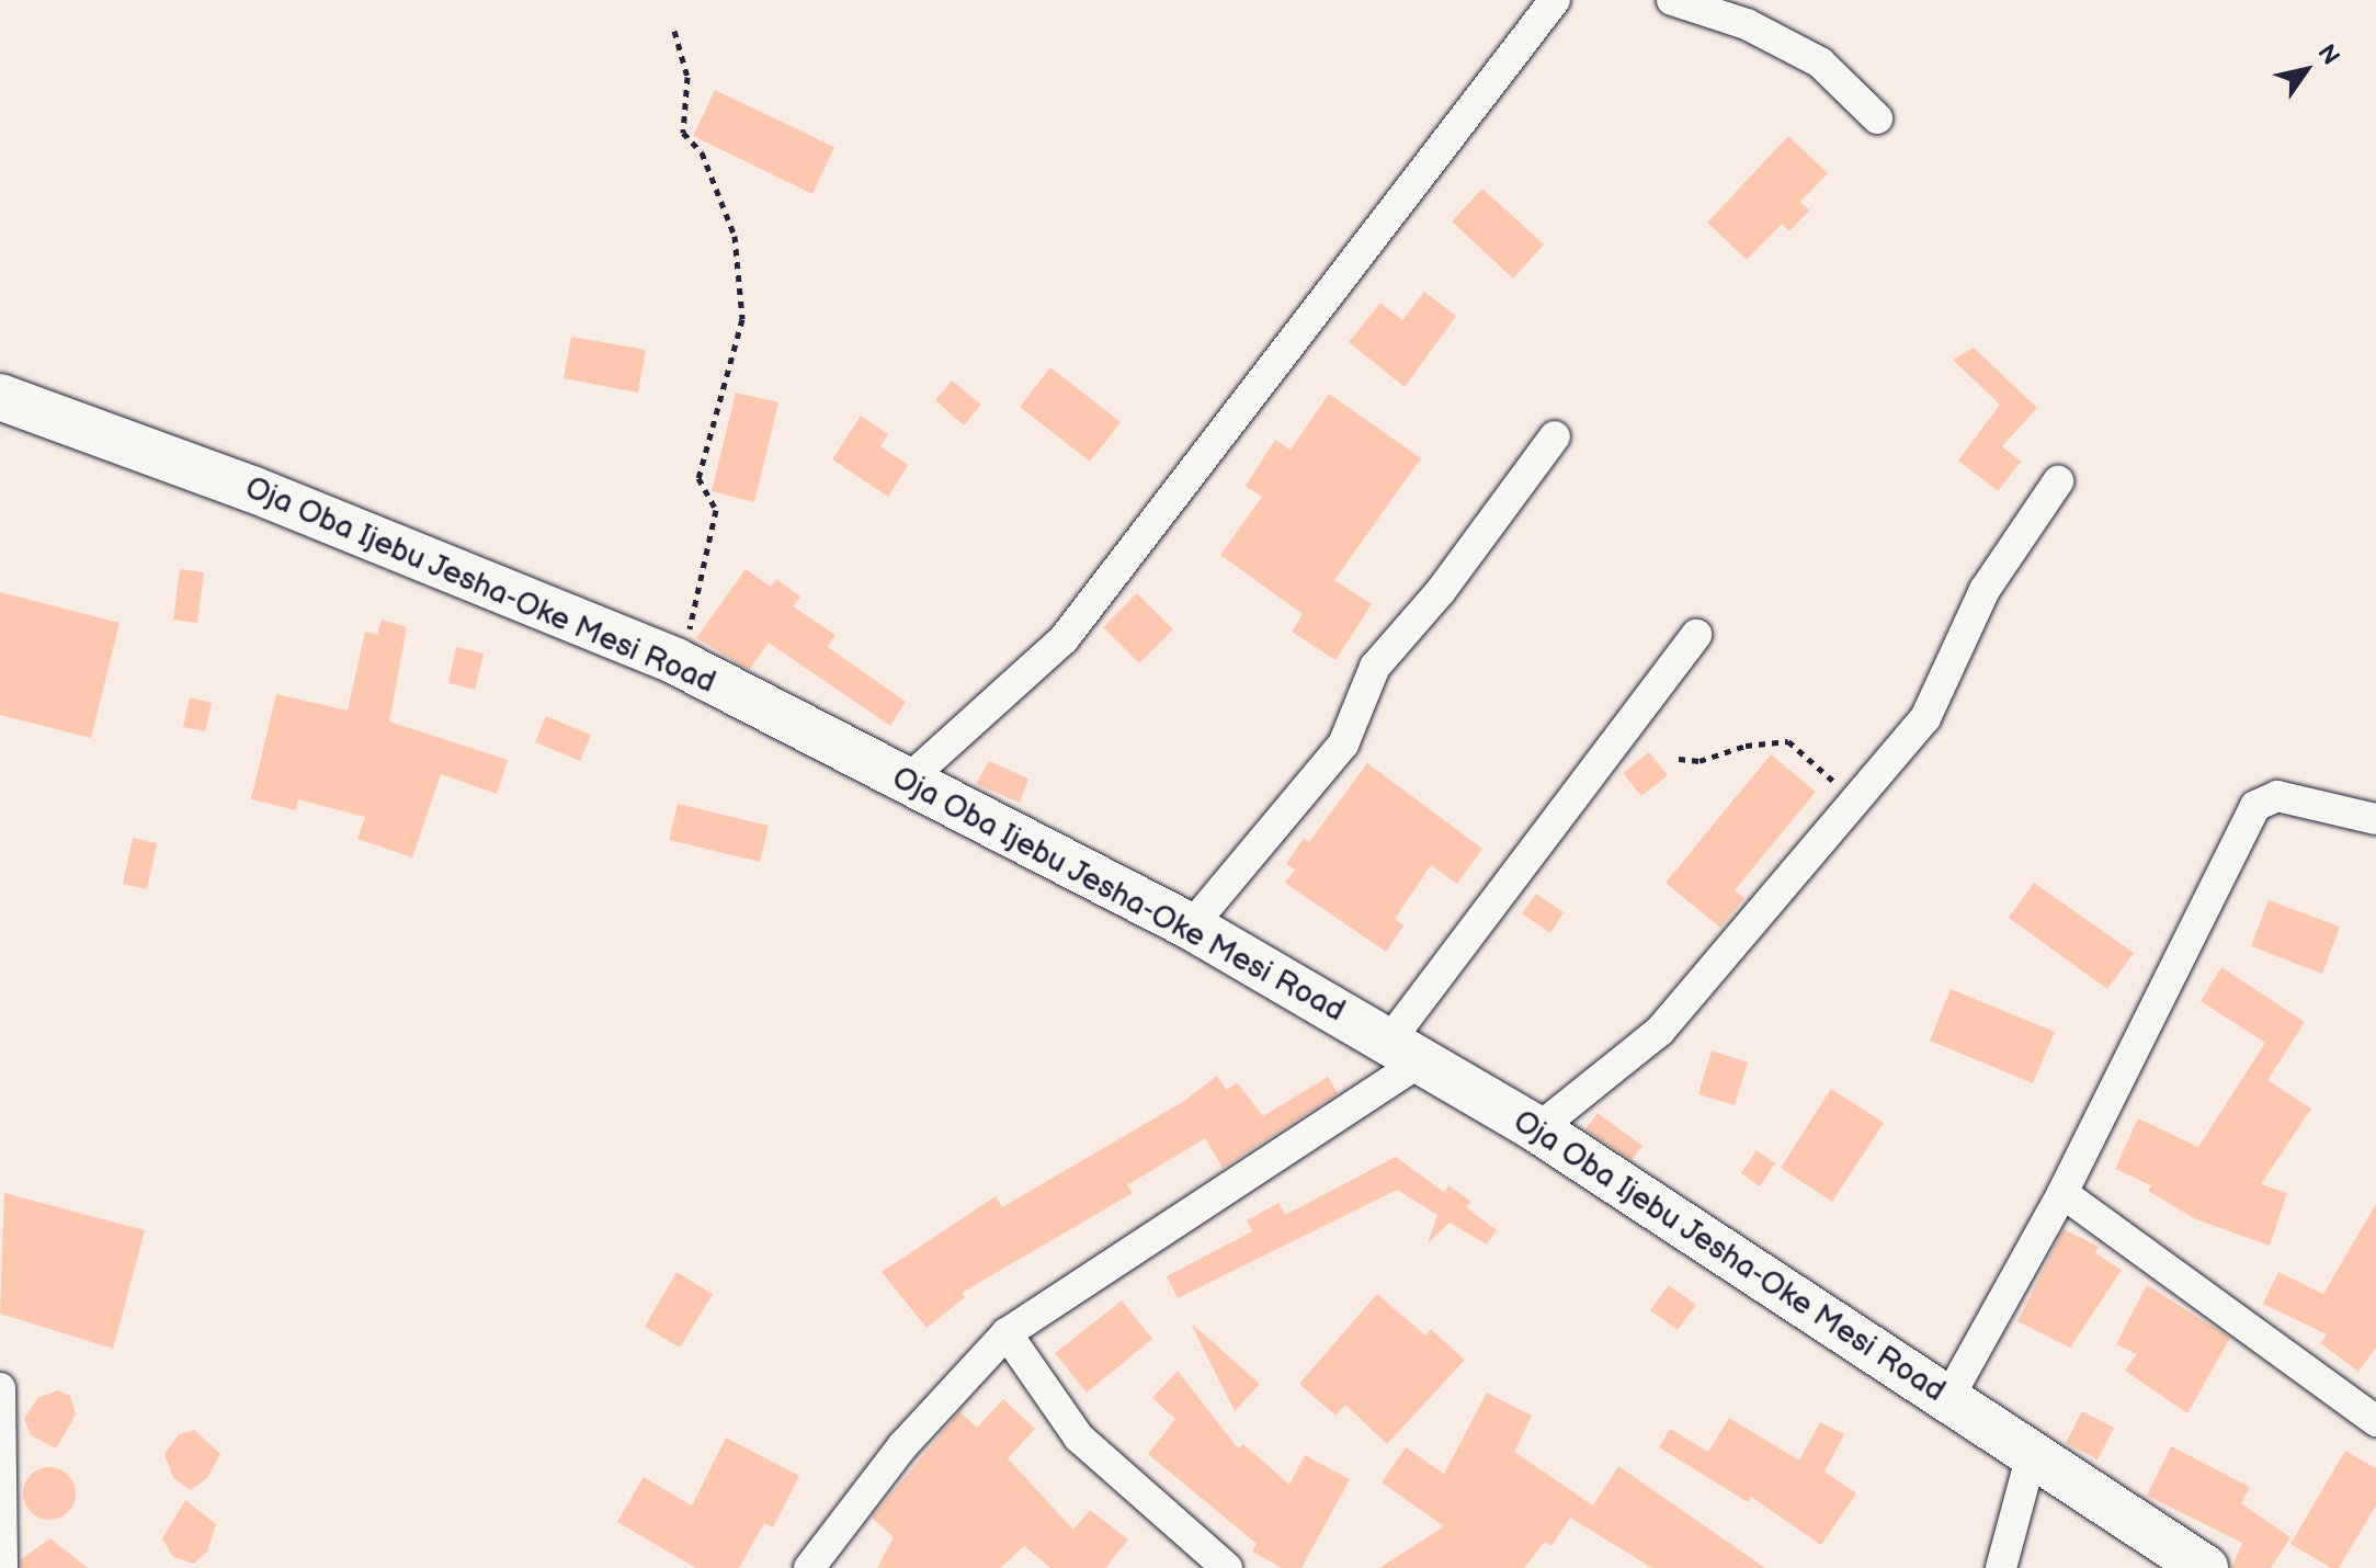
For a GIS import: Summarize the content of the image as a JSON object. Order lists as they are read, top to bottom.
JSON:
{
  "streets": {
    "main road": ["Oja Oba Ijebu Jesha-Oke Mesi Road"]
  },
  "north": "top right"
}
